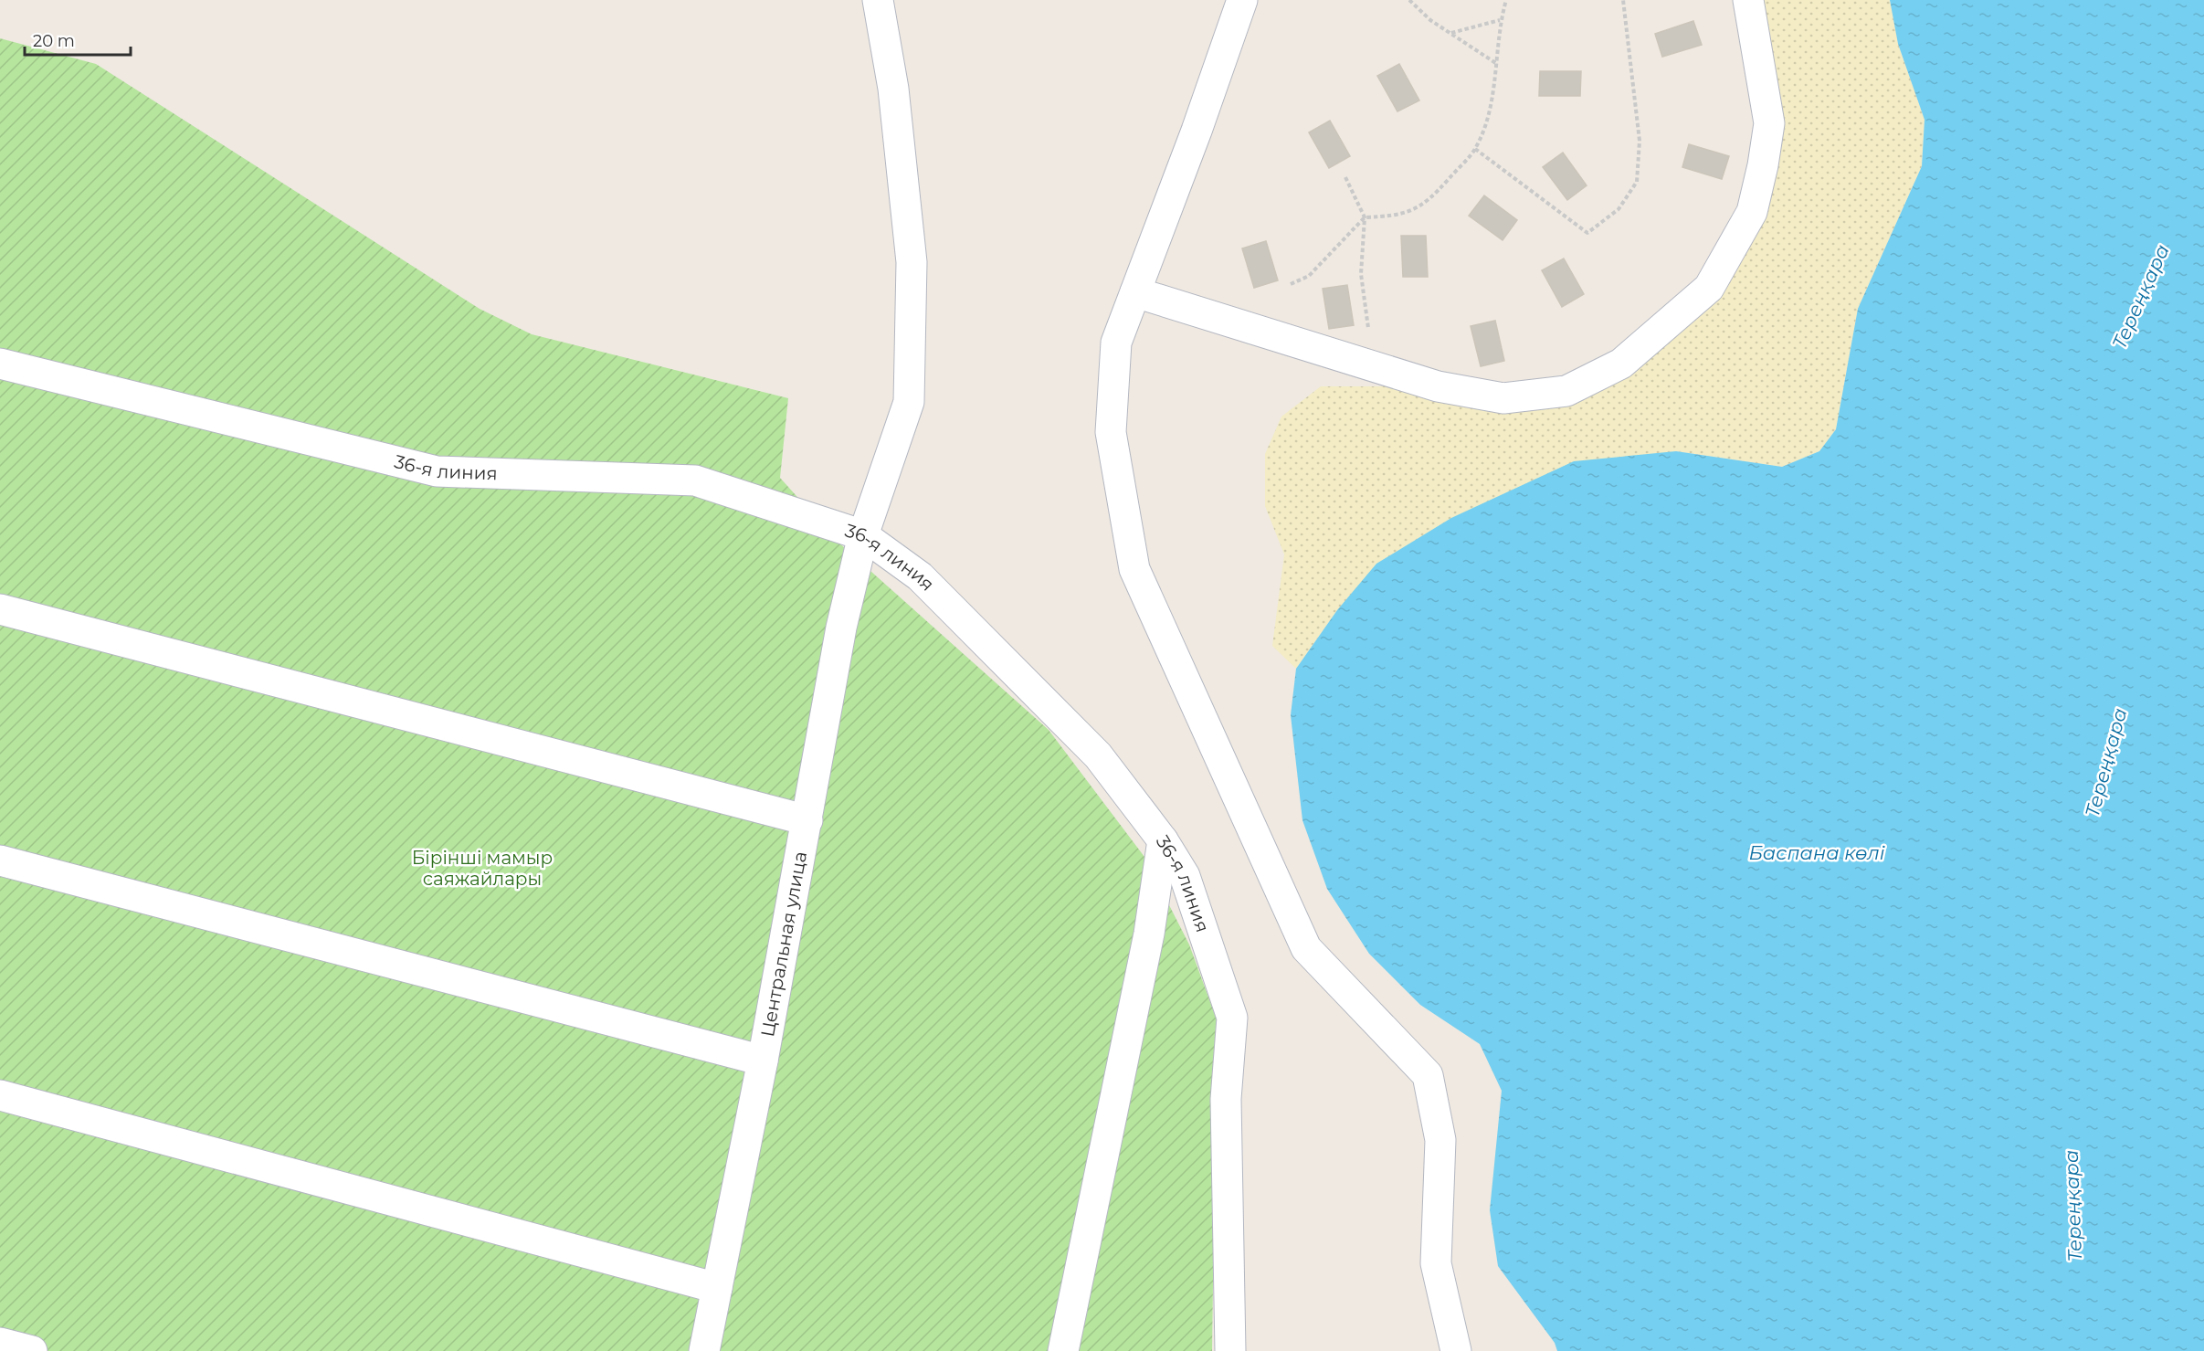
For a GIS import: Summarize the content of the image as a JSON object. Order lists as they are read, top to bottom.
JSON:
{
  "streets": {
    "street": ["36-я линия", "Центральная улица"]
  },
  "crossings": [
    ["36-я линия", "Центральная улица"]
  ],
  "water": ["Тереңқара", "Баспана көлі"],
  "parks": ["Бірінші мамыр саяжайлары"],
  "scale_bar": "20 m"
}
